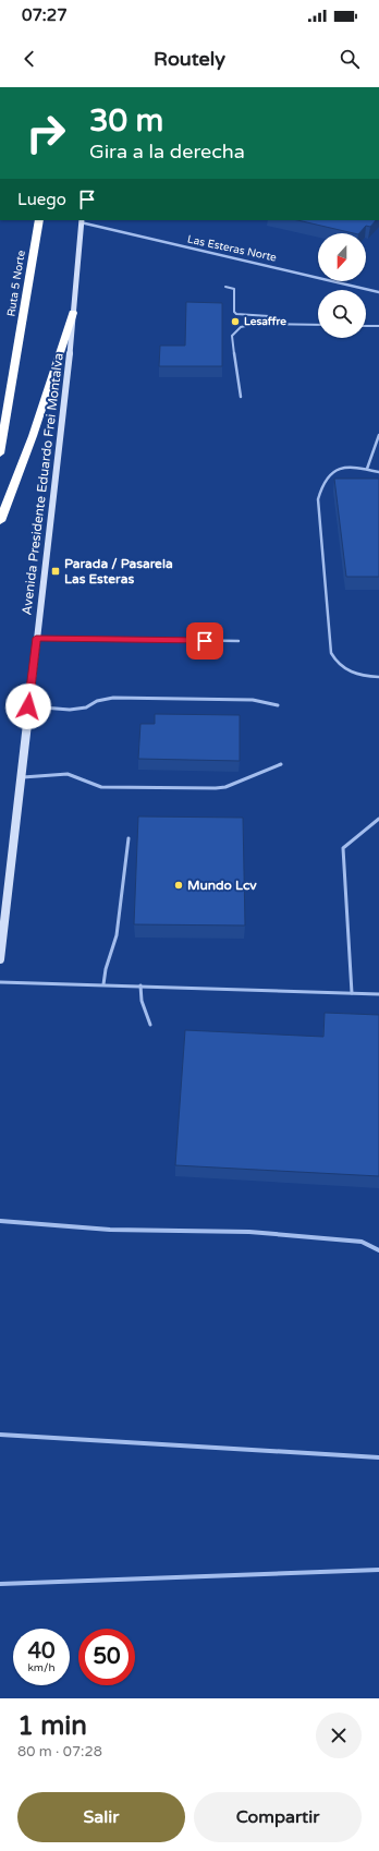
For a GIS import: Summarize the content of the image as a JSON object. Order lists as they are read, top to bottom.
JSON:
{
  "streets": {
    "highway": ["Ruta 5 Norte"],
    "main road": ["Avenida Presidente Eduardo Frei Montalva"],
    "street": ["Las Esteras Norte"]
  },
  "crossings": [
    ["Las Esteras Norte", "Avenida Presidente Eduardo Frei Montalva"]
  ],
  "places": {
    "other": ["Lesaffre", "Mundo Lcv"],
    "transit": ["Parada / Pasarela Las Esteras"]
  },
  "north": "bottom",
  "page": {
    "status": "07:27",
    "header": "Routely",
    "turn": ["30 m", "Gira a la derecha"],
    "then": "Luego",
    "speed": "40 km/h",
    "limit": "50",
    "heading": ["1 min", "80 m · 07:28"],
    "buttons": ["Salir", "Compartir"]
  }
}
